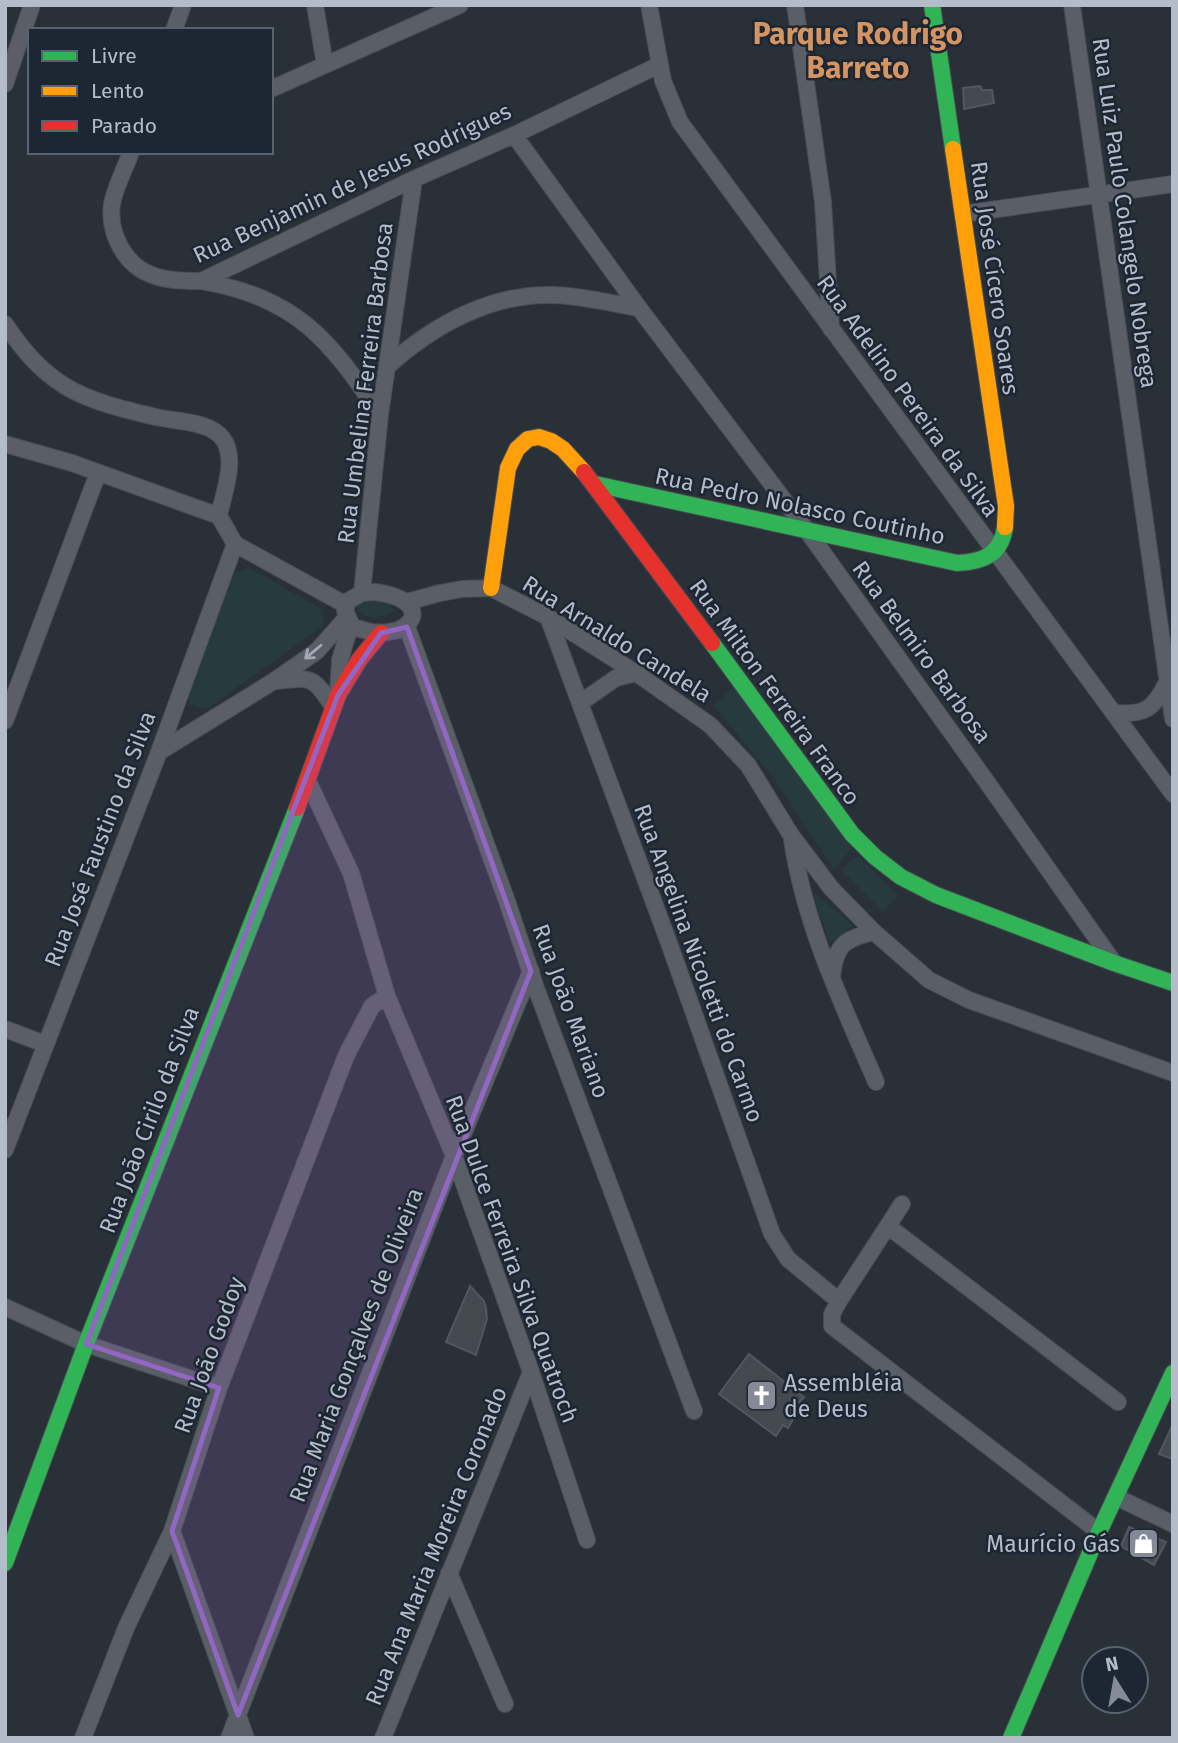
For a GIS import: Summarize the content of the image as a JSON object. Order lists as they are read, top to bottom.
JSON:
{
  "streets": {
    "street": [
      "Rua Benjamin de Jesus Rodrigues",
      "Rua Luiz Paulo Colangelo Nobrega",
      "Rua José Cícero Soares",
      "Rua Umbelina Ferreira Barbosa",
      "Rua Adelino Pereira da Silva",
      "Rua Pedro Nolasco Coutinho",
      "Rua Arnaldo Candela",
      "Rua Belmiro Barbosa",
      "Rua Milton Ferreira Franco",
      "Rua José Faustino da Silva",
      "Rua Angelina Nicoletti do Carmo",
      "Rua João Mariano",
      "Rua João Cirilo da Silva",
      "Rua Dulce Ferreira Silva Quatroch",
      "Rua Maria Gonçalves de Oliveira",
      "Rua João Godoy",
      "Rua Ana Maria Moreira Coronado"
    ]
  },
  "crossings": [
    ["Rua Benjamin de Jesus Rodrigues", "Rua Umbelina Ferreira Barbosa"],
    ["Rua Benjamin de Jesus Rodrigues", "Rua Adelino Pereira da Silva"],
    ["Rua Benjamin de Jesus Rodrigues", "Rua Belmiro Barbosa"],
    ["Rua José Cícero Soares", "Rua Adelino Pereira da Silva"],
    ["Rua José Cícero Soares", "Rua Pedro Nolasco Coutinho"],
    ["Rua Umbelina Ferreira Barbosa", "Rua Arnaldo Candela"],
    ["Rua Umbelina Ferreira Barbosa", "Rua João Mariano"],
    ["Rua Umbelina Ferreira Barbosa", "Rua João Cirilo da Silva"],
    ["Rua Adelino Pereira da Silva", "Rua Pedro Nolasco Coutinho"],
    ["Rua Pedro Nolasco Coutinho", "Rua Belmiro Barbosa"],
    ["Rua Pedro Nolasco Coutinho", "Rua Milton Ferreira Franco"],
    ["Rua Arnaldo Candela", "Rua Milton Ferreira Franco"],
    ["Rua Arnaldo Candela", "Rua Angelina Nicoletti do Carmo"],
    ["Rua Arnaldo Candela", "Rua João Mariano"],
    ["Rua Arnaldo Candela", "Rua João Cirilo da Silva"],
    ["Rua Belmiro Barbosa", "Rua Milton Ferreira Franco"],
    ["Rua João Mariano", "Rua João Cirilo da Silva"],
    ["Rua João Mariano", "Rua Maria Gonçalves de Oliveira"],
    ["Rua João Cirilo da Silva", "Rua Dulce Ferreira Silva Quatroch"],
    ["Rua Dulce Ferreira Silva Quatroch", "Rua Maria Gonçalves de Oliveira"],
    ["Rua Dulce Ferreira Silva Quatroch", "Rua João Godoy"],
    ["Rua Dulce Ferreira Silva Quatroch", "Rua Ana Maria Moreira Coronado"]
  ],
  "districts": ["Parque Rodrigo Barreto"],
  "places": {
    "church": ["Assembléia de Deus"],
    "shop": ["Maurício Gás"]
  },
  "legend": ["Livre", "Lento", "Parado"],
  "north": "top"
}
